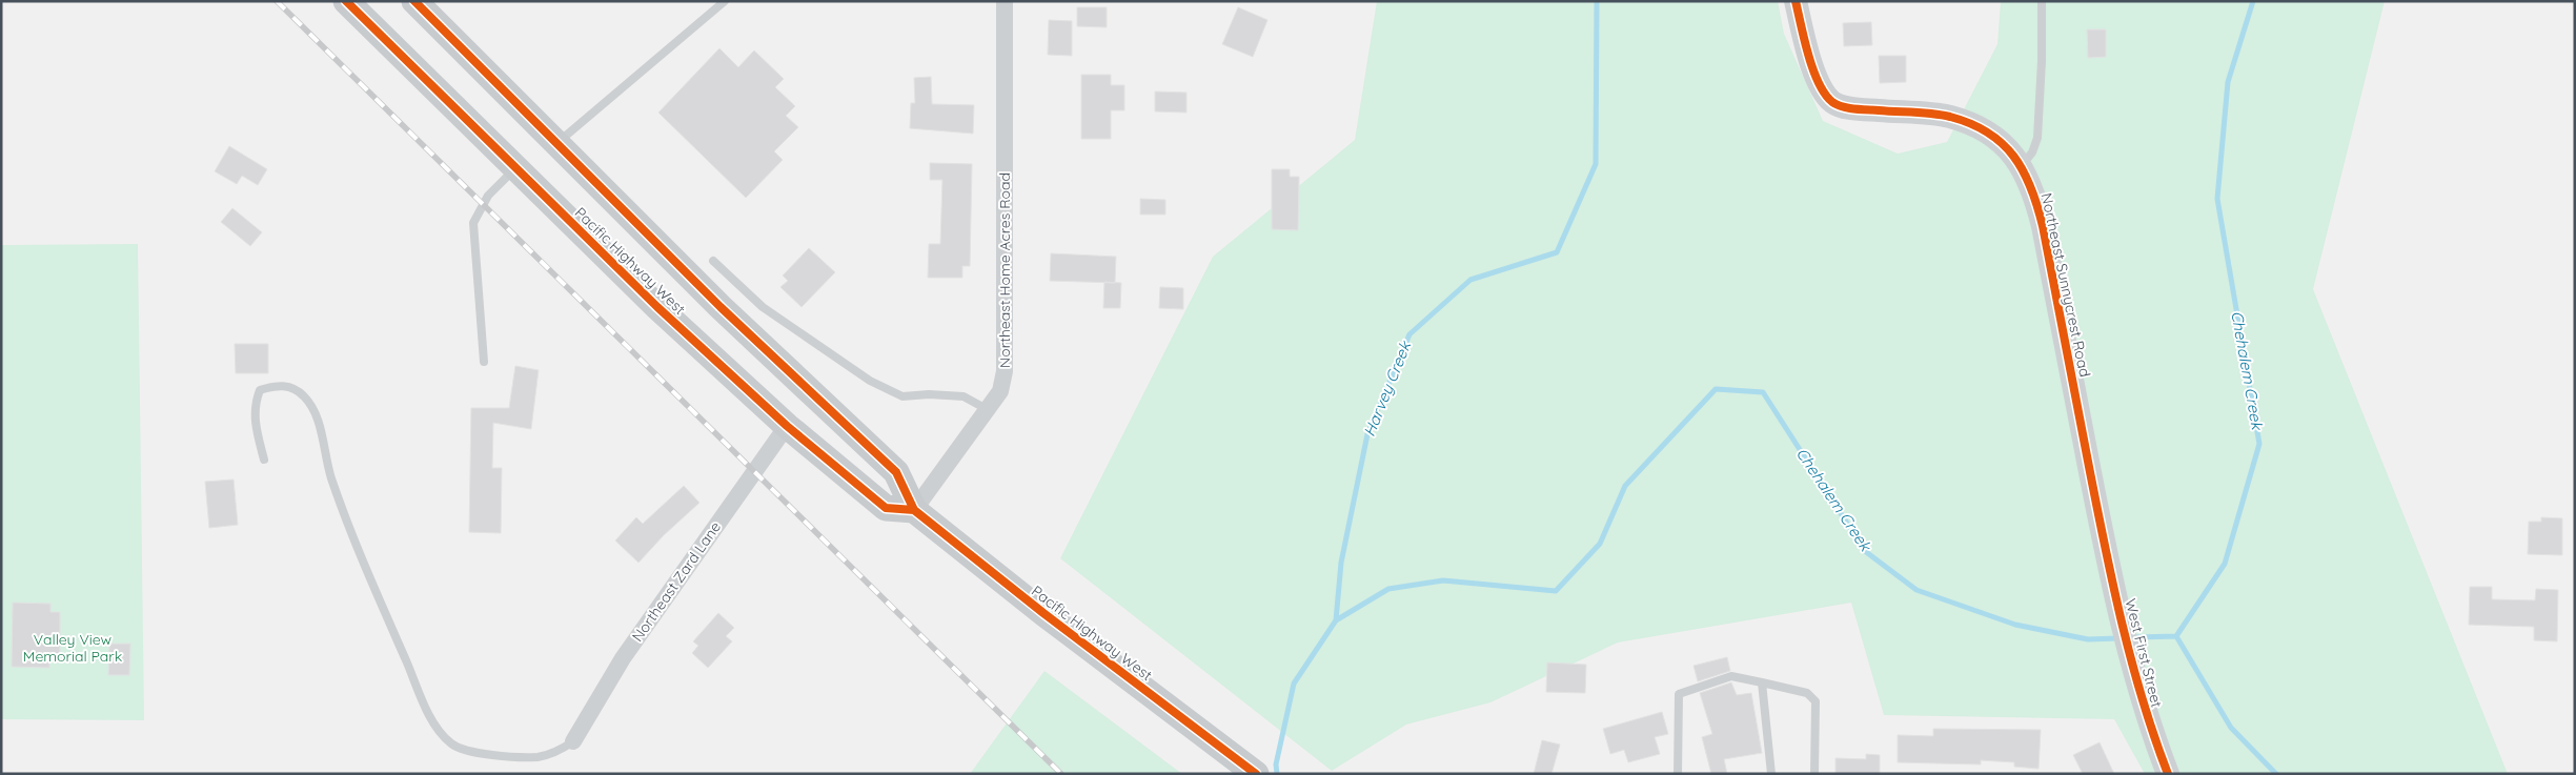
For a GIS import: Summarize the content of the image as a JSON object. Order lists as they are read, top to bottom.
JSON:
{
  "streets": {
    "main road": ["Pacific Highway West"],
    "street": [
      "Northeast Home Acres Road",
      "Northeast Sunnycrest Road",
      "Northeast Zard Lane",
      "West First Street"
    ]
  },
  "crossings": [
    ["Pacific Highway West", "Northeast Home Acres Road"],
    ["Pacific Highway West", "Northeast Zard Lane"],
    ["Northeast Sunnycrest Road", "West First Street"]
  ],
  "water": ["Chehalem Creek", "Harvey Creek"],
  "parks": ["Valley View Memorial Park"]
}
